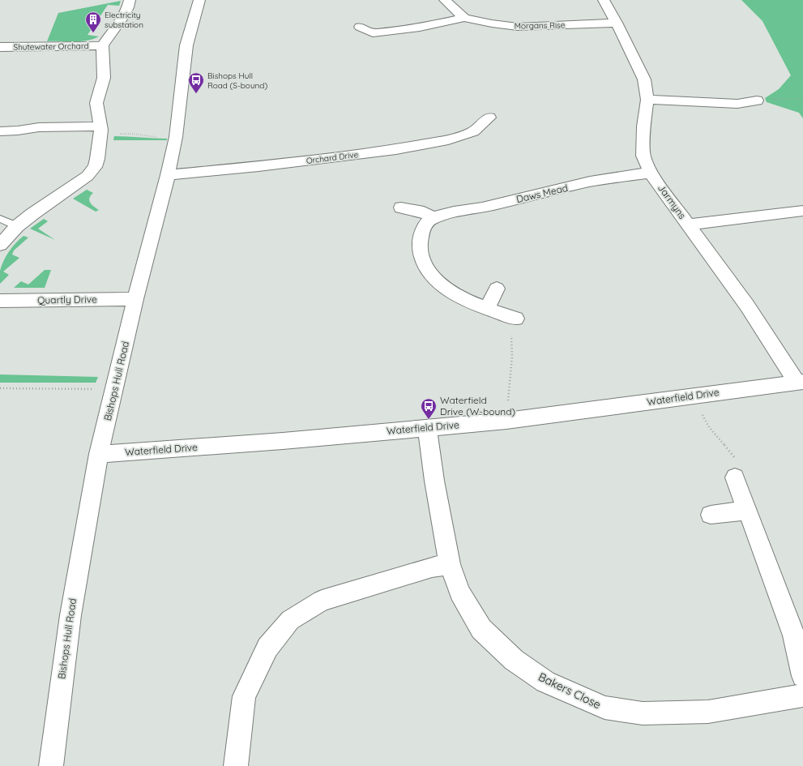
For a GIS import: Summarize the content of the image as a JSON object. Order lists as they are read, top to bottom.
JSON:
{
  "streets": {
    "street": [
      "Morgans Rise",
      "Shutewater Orchard",
      "Orchard Drive",
      "Daws Mead",
      "Jarmyns",
      "Quartly Drive",
      "Bishops Hull Road",
      "Waterfield Drive",
      "Bakers Close"
    ]
  },
  "crossings": [
    ["Morgans Rise", "Jarmyns"],
    ["Orchard Drive", "Bishops Hull Road"],
    ["Daws Mead", "Jarmyns"],
    ["Jarmyns", "Waterfield Drive"],
    ["Quartly Drive", "Bishops Hull Road"],
    ["Bishops Hull Road", "Waterfield Drive"],
    ["Waterfield Drive", "Bakers Close"]
  ],
  "places": {
    "building": ["Electricity substation"],
    "bus stop": ["Bishops Hull Road (S-bound)", "Waterfield Drive (W-bound)"]
  }
}
